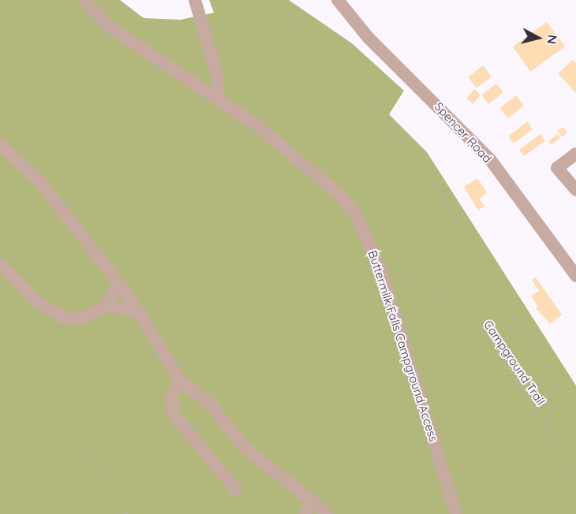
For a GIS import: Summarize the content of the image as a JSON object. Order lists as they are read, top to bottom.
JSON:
{
  "streets": {
    "street": ["Spencer Road", "Buttermilk Falls Campground Access"],
    "path": ["Campground Trail"]
  },
  "crossings": [
    ["Buttermilk Falls Campground Access", "Campground Trail"]
  ],
  "north": "right"
}
